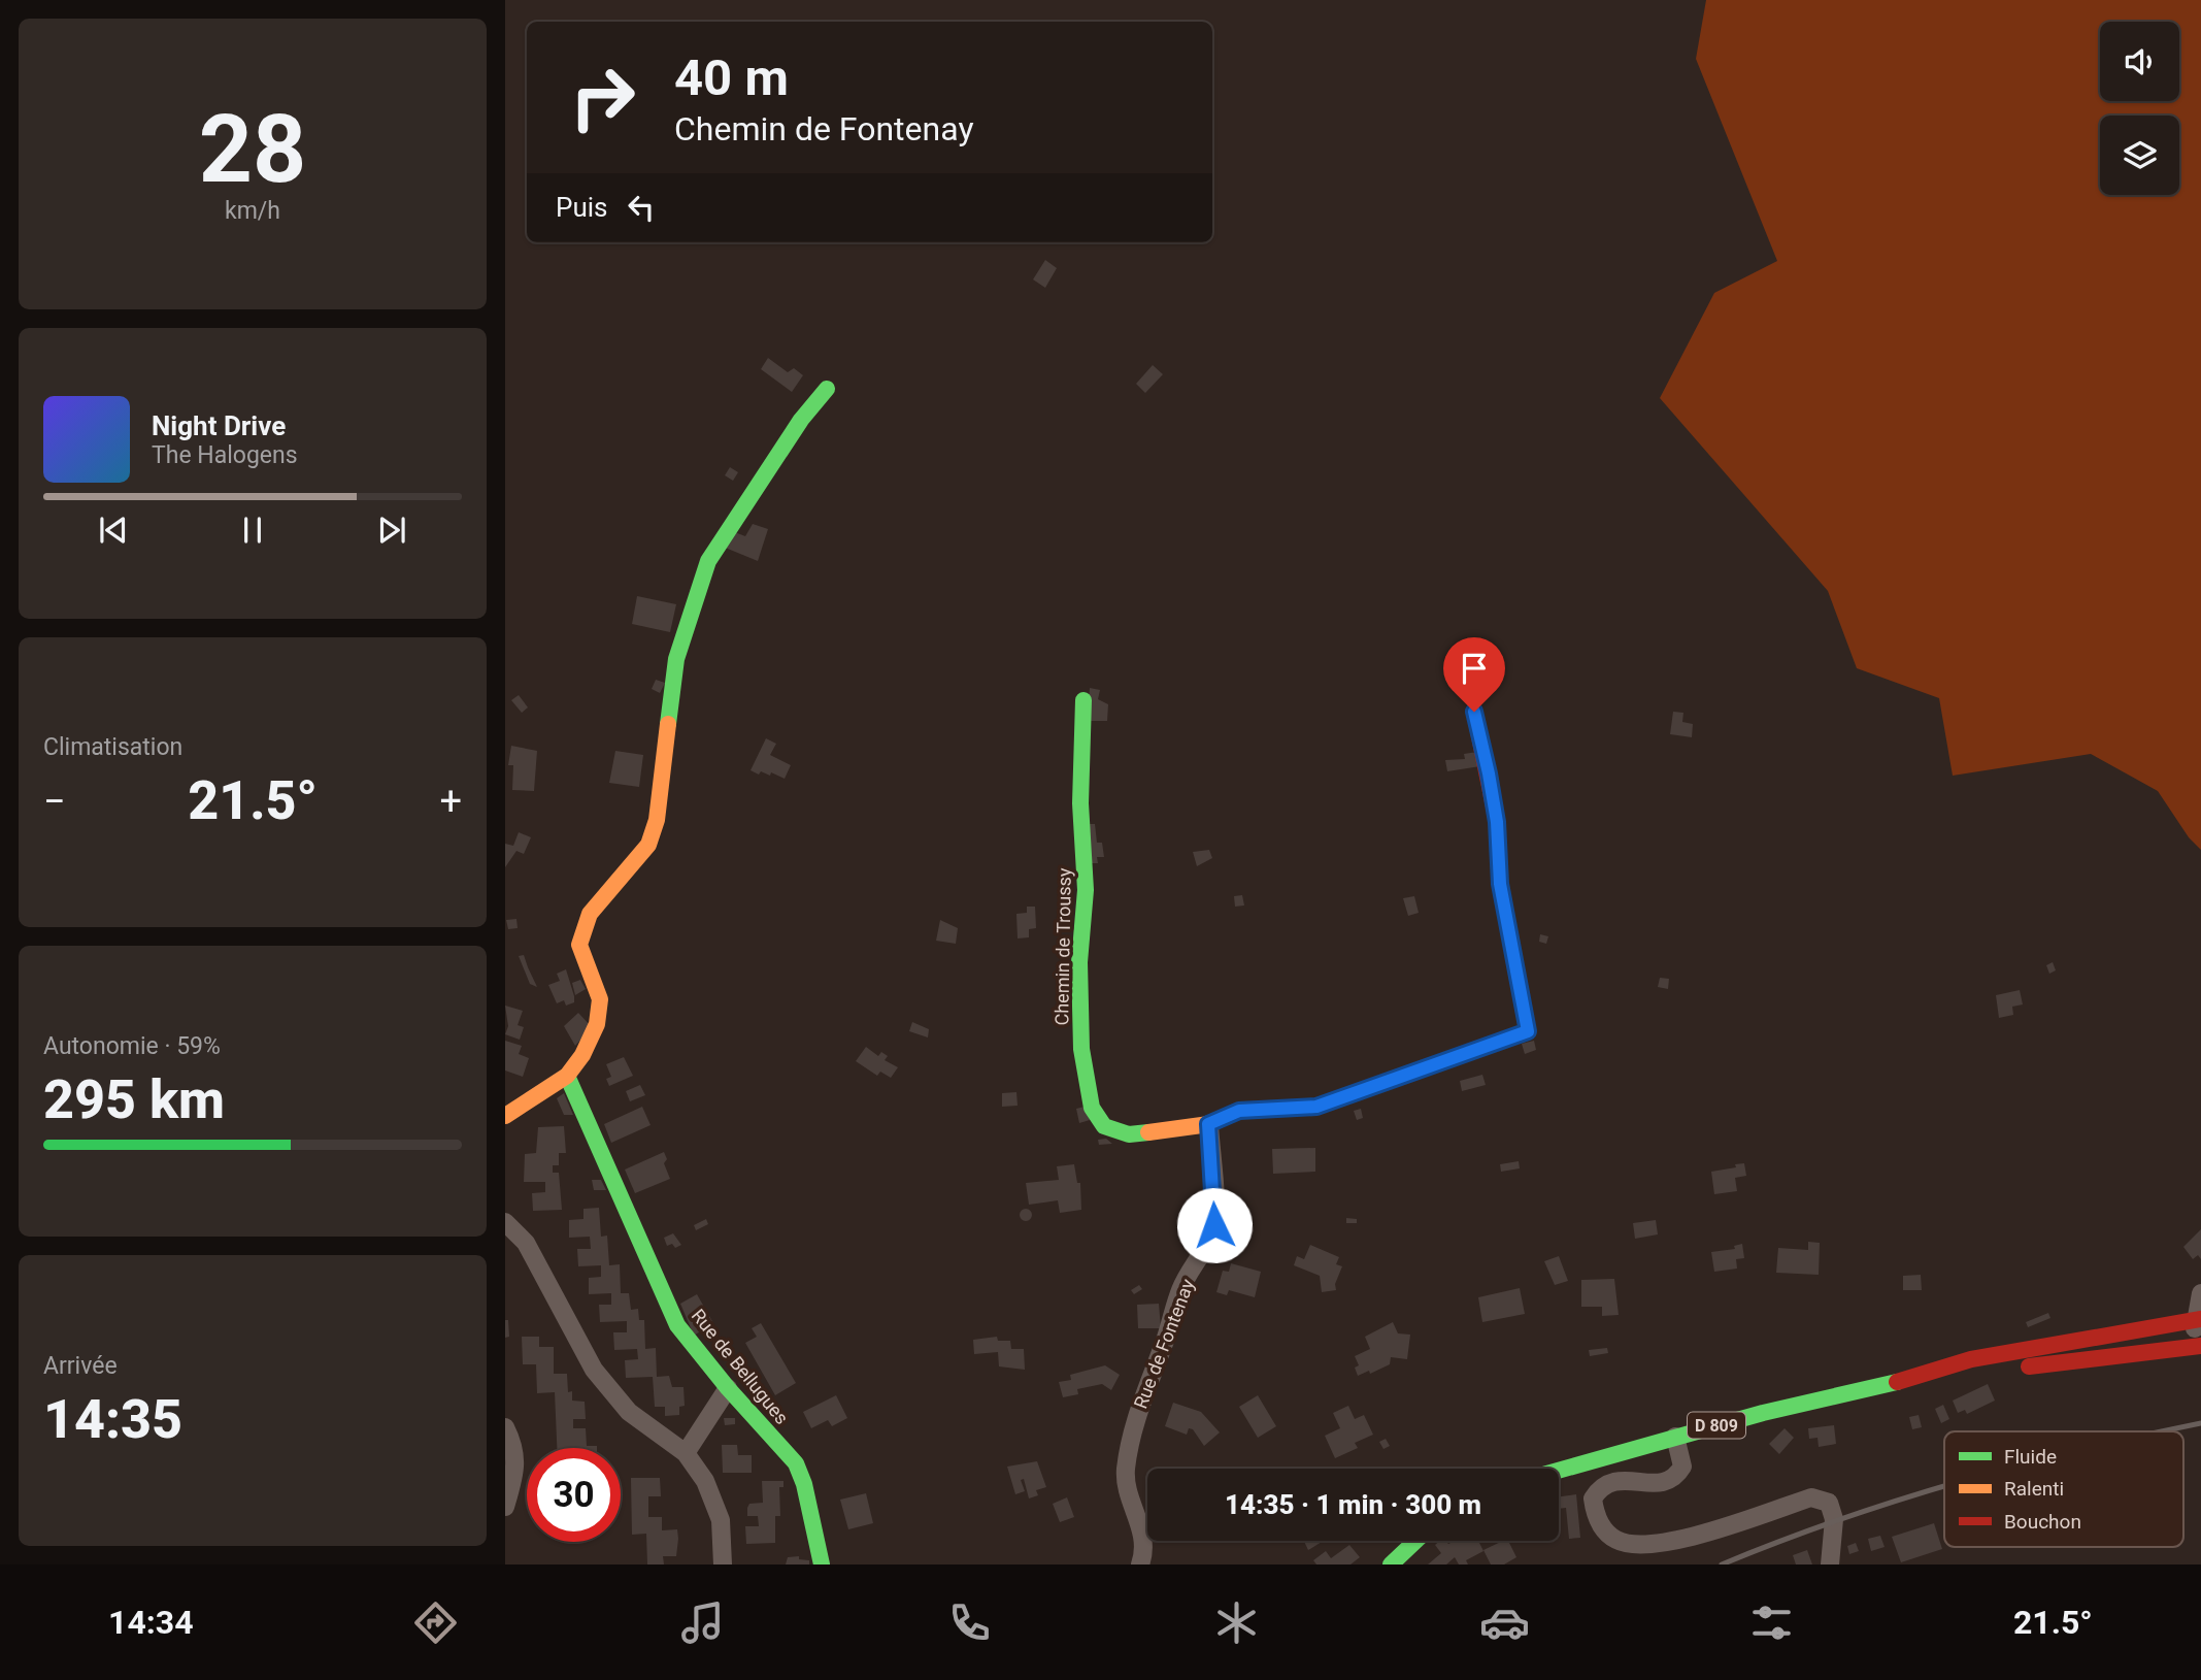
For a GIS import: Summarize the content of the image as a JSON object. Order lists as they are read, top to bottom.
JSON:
{
  "streets": {
    "street": [
      "Chemin de Troussy",
      "Rue de Fontenay",
      "Rue de Bellugues",
      "D 809"
    ]
  },
  "crossings": [
    ["Chemin de Troussy", "Rue de Fontenay"]
  ],
  "legend": ["Fluide", "Ralenti", "Bouchon"],
  "page": {
    "tile": [
      ["28", "km/h"],
      "Climatisation",
      ["Autonomie · 59%", "295 km"],
      ["Arrivée", "14:35"]
    ],
    "turn": ["40 m", "Chemin de Fontenay"],
    "then": "Puis",
    "song": ["Night Drive", "The Halogens"],
    "heat": ["−", "21.5°", "+"],
    "limit": "30",
    "trip": "14:35 · 1 min · 300 m",
    "tabs": ["14:34", "21.5°"]
  }
}
